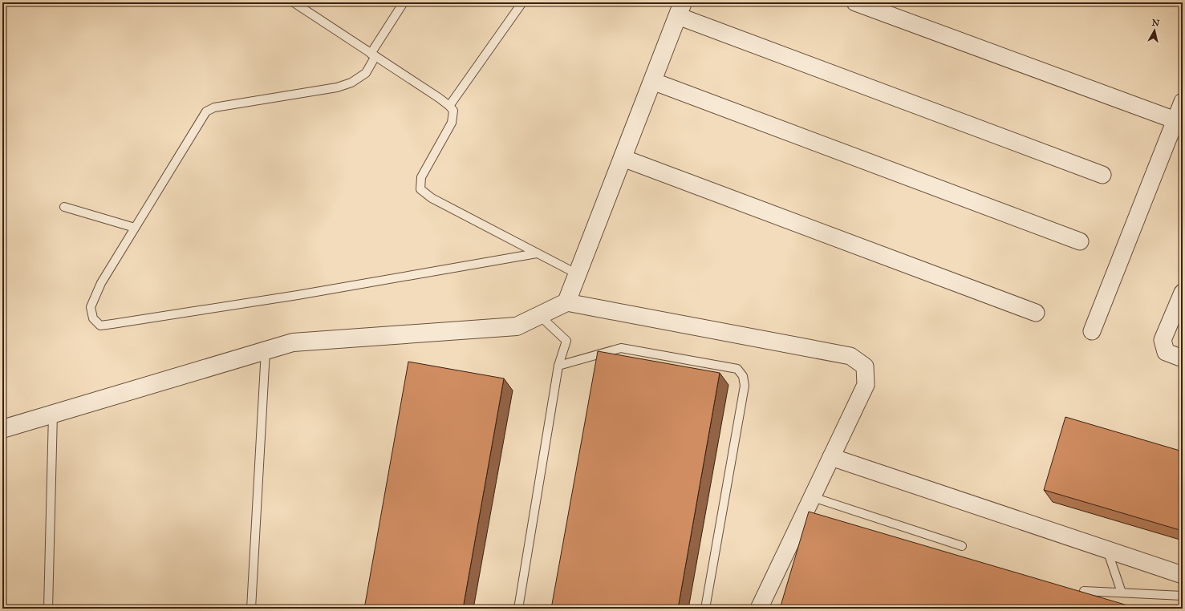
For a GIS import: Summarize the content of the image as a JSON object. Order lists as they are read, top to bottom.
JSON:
{
  "north": "top"
}
